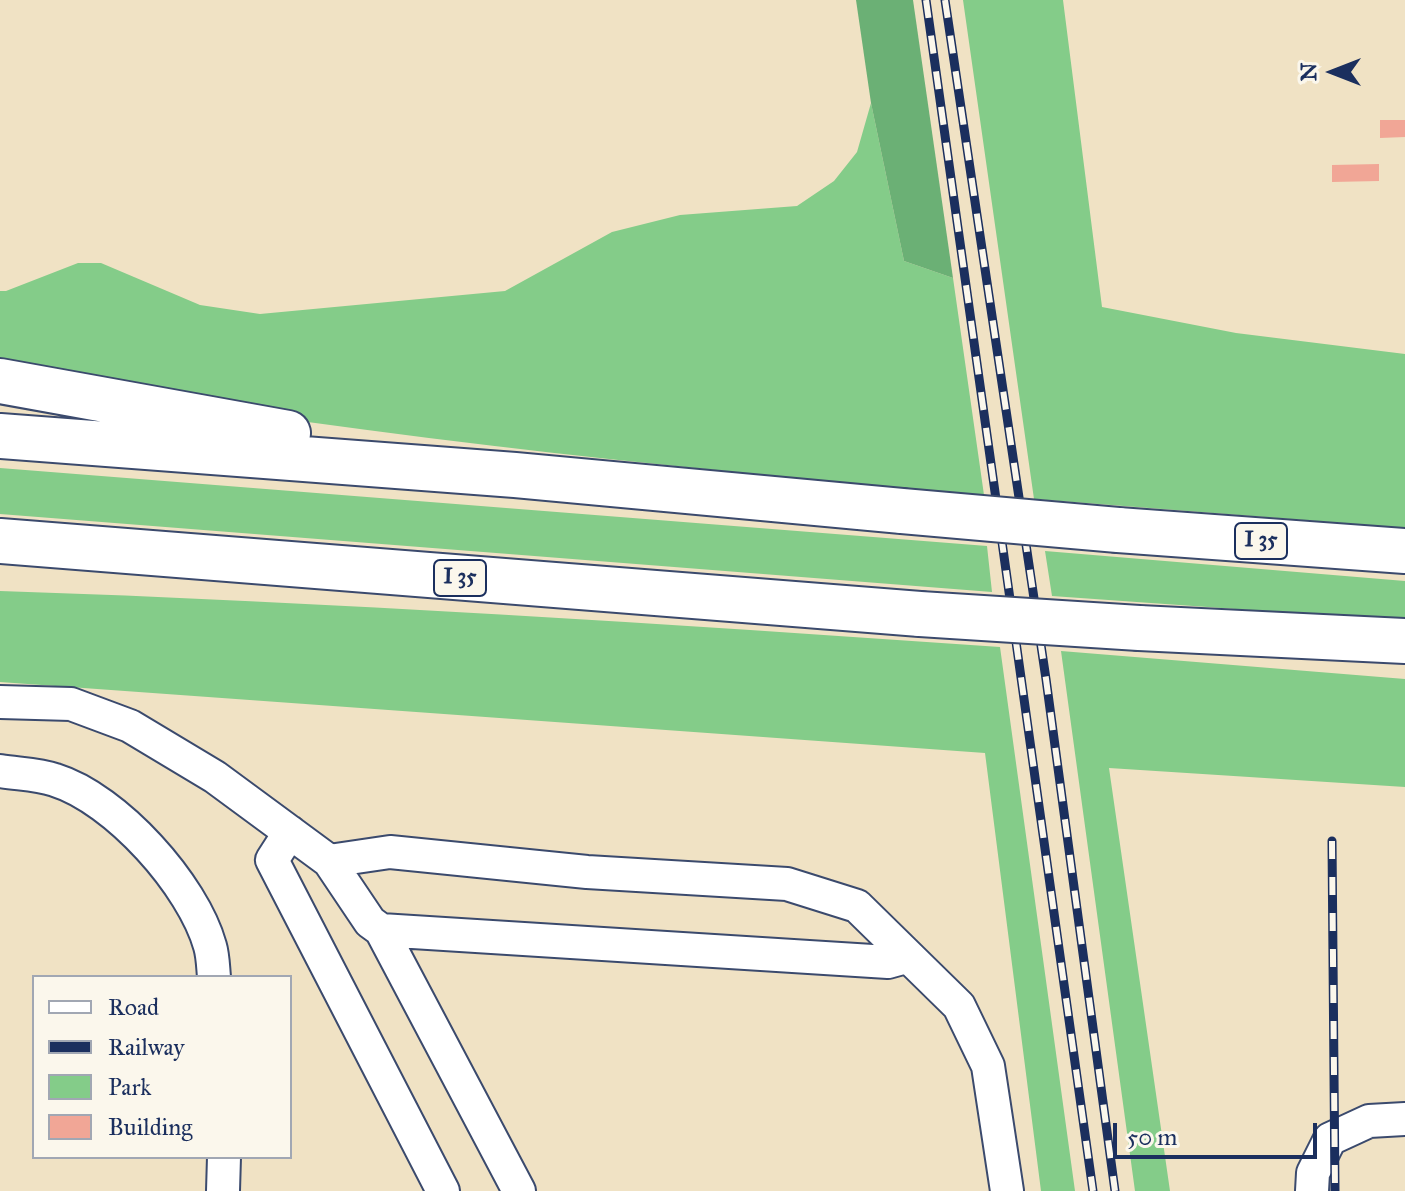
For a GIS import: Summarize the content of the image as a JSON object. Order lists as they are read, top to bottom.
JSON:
{
  "streets": {
    "highway": ["I 35"]
  },
  "legend": [
    "Road",
    "Railway",
    "Park",
    "Building"
  ],
  "scale_bar": "50 m",
  "north": "left"
}
